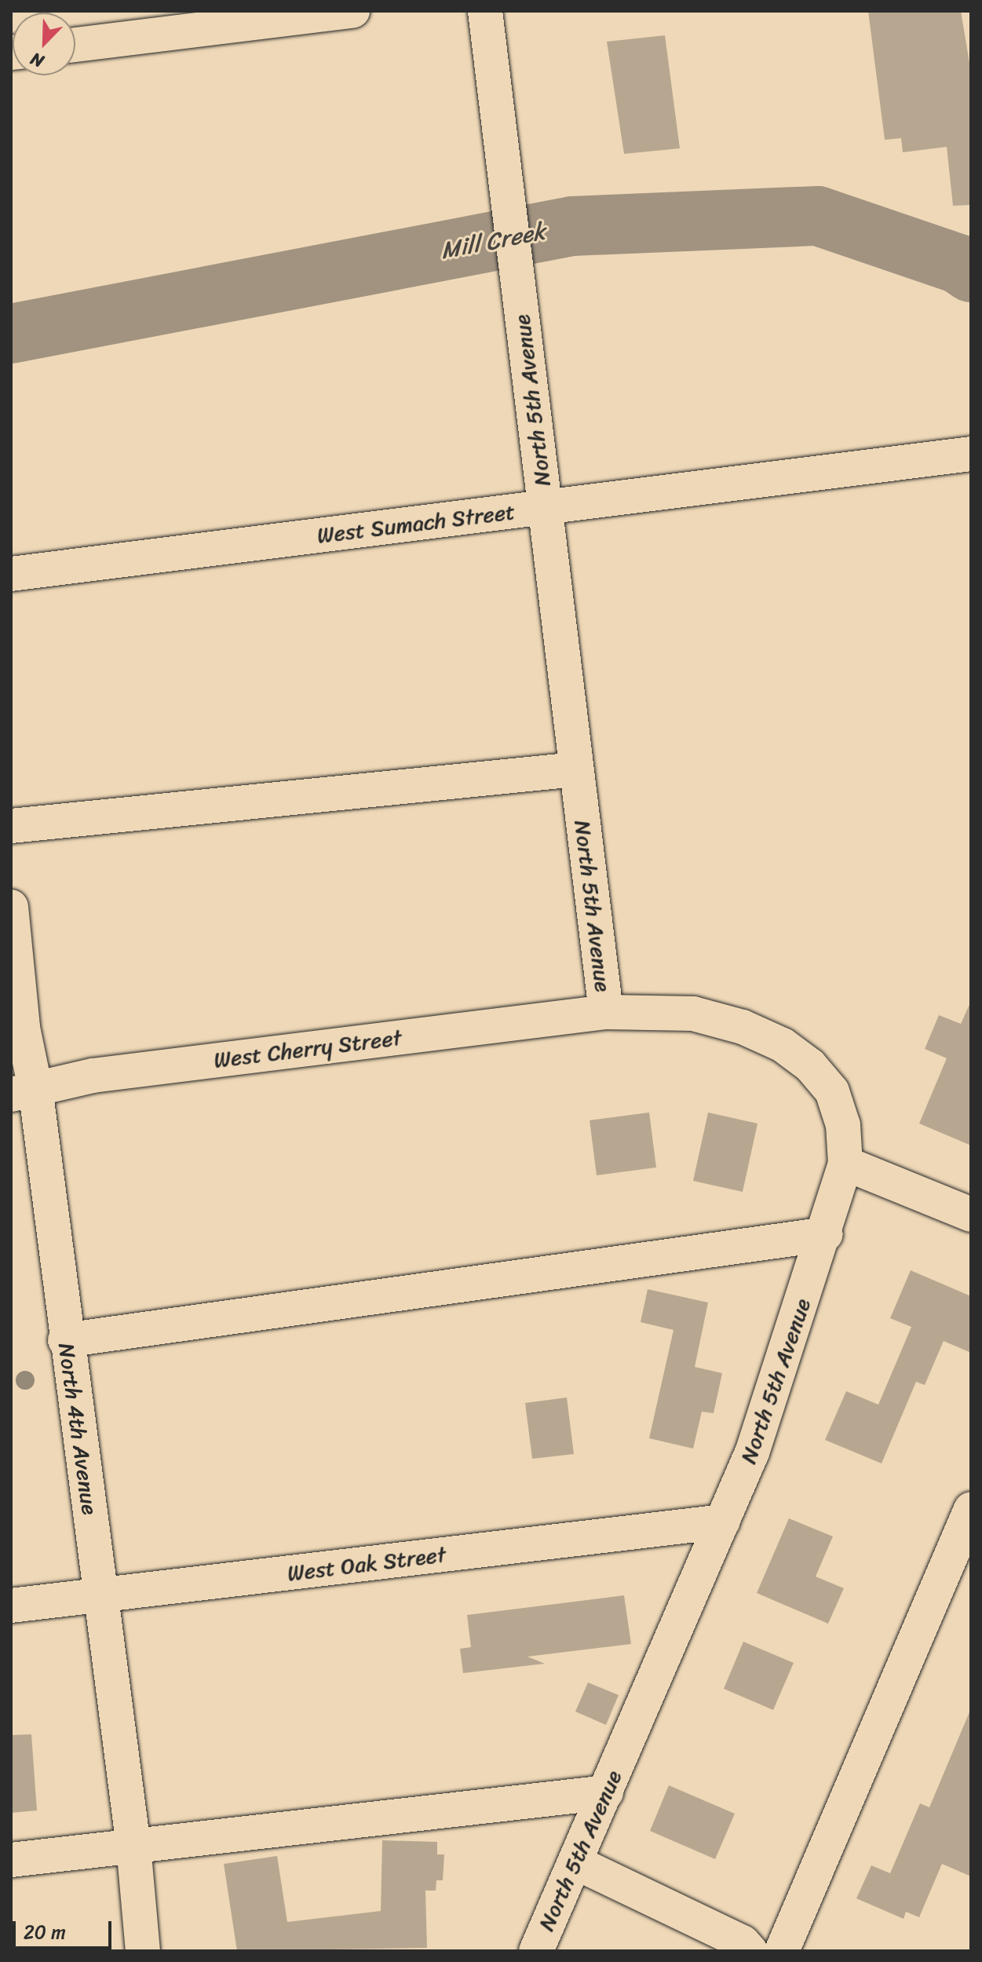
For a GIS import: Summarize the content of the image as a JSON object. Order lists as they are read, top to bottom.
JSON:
{
  "streets": {
    "street": [
      "North 5th Avenue",
      "West Sumach Street",
      "West Cherry Street",
      "North 4th Avenue",
      "West Oak Street"
    ]
  },
  "crossings": [
    ["North 5th Avenue", "West Sumach Street"],
    ["North 5th Avenue", "West Cherry Street"],
    ["North 5th Avenue", "West Oak Street"],
    ["West Cherry Street", "North 4th Avenue"],
    ["North 4th Avenue", "West Oak Street"]
  ],
  "water": ["Mill Creek"],
  "scale_bar": "20 m",
  "north": "bottom left"
}
